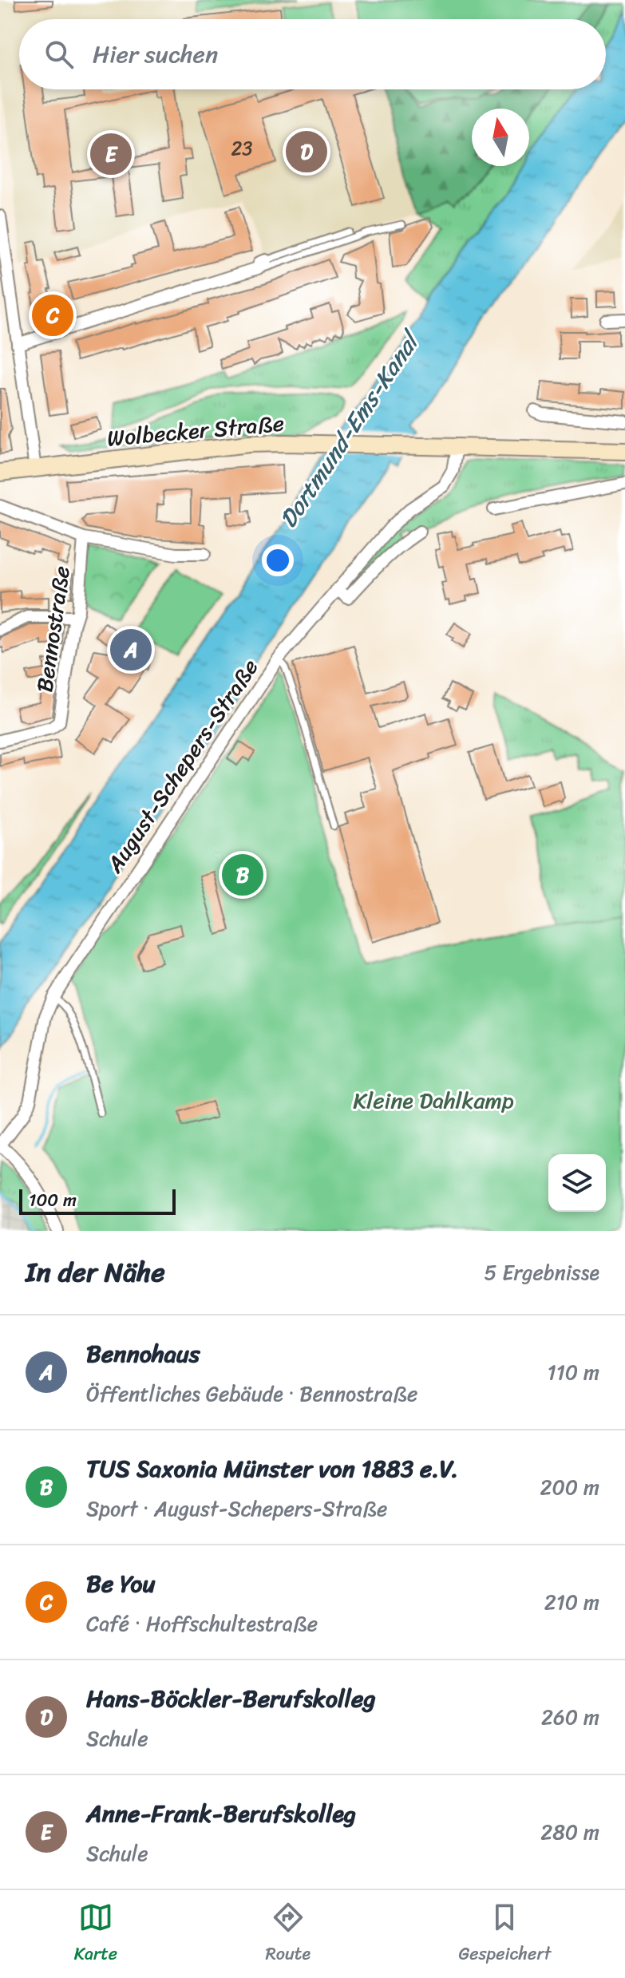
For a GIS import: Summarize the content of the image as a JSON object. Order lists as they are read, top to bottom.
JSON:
{
  "streets": {
    "main road": ["Wolbecker Straße"],
    "street": ["Bennostraße", "August-Schepers-Straße"]
  },
  "crossings": [
    ["Wolbecker Straße", "August-Schepers-Straße"]
  ],
  "water": ["Dortmund-Ems-Kanal"],
  "parks": ["Kleine Dahlkamp"],
  "house_numbers": ["23"],
  "scale_bar": "100 m",
  "north": "top",
  "page": {
    "search": "Hier suchen",
    "pins": [
      "D",
      "E",
      "C",
      "A",
      "B"
    ],
    "scale": "100 m",
    "heading": ["In der Nähe", "5 Ergebnisse"],
    "list": [
      {
        "mark": "A",
        "name": "Bennohaus",
        "note": "Öffentliches Gebäude · Bennostraße",
        "value": "110 m"
      },
      {
        "mark": "B",
        "name": "TUS Saxonia Münster von 1883 e.V.",
        "note": "Sport · August-Schepers-Straße",
        "value": "200 m"
      },
      {
        "mark": "C",
        "name": "Be You",
        "note": "Café · Hoffschultestraße",
        "value": "210 m"
      },
      {
        "mark": "D",
        "name": "Hans-Böckler-Berufskolleg",
        "note": "Schule",
        "value": "260 m"
      },
      {
        "mark": "E",
        "name": "Anne-Frank-Berufskolleg",
        "note": "Schule",
        "value": "280 m"
      }
    ],
    "nav": ["Karte", "Route", "Gespeichert"]
  }
}
